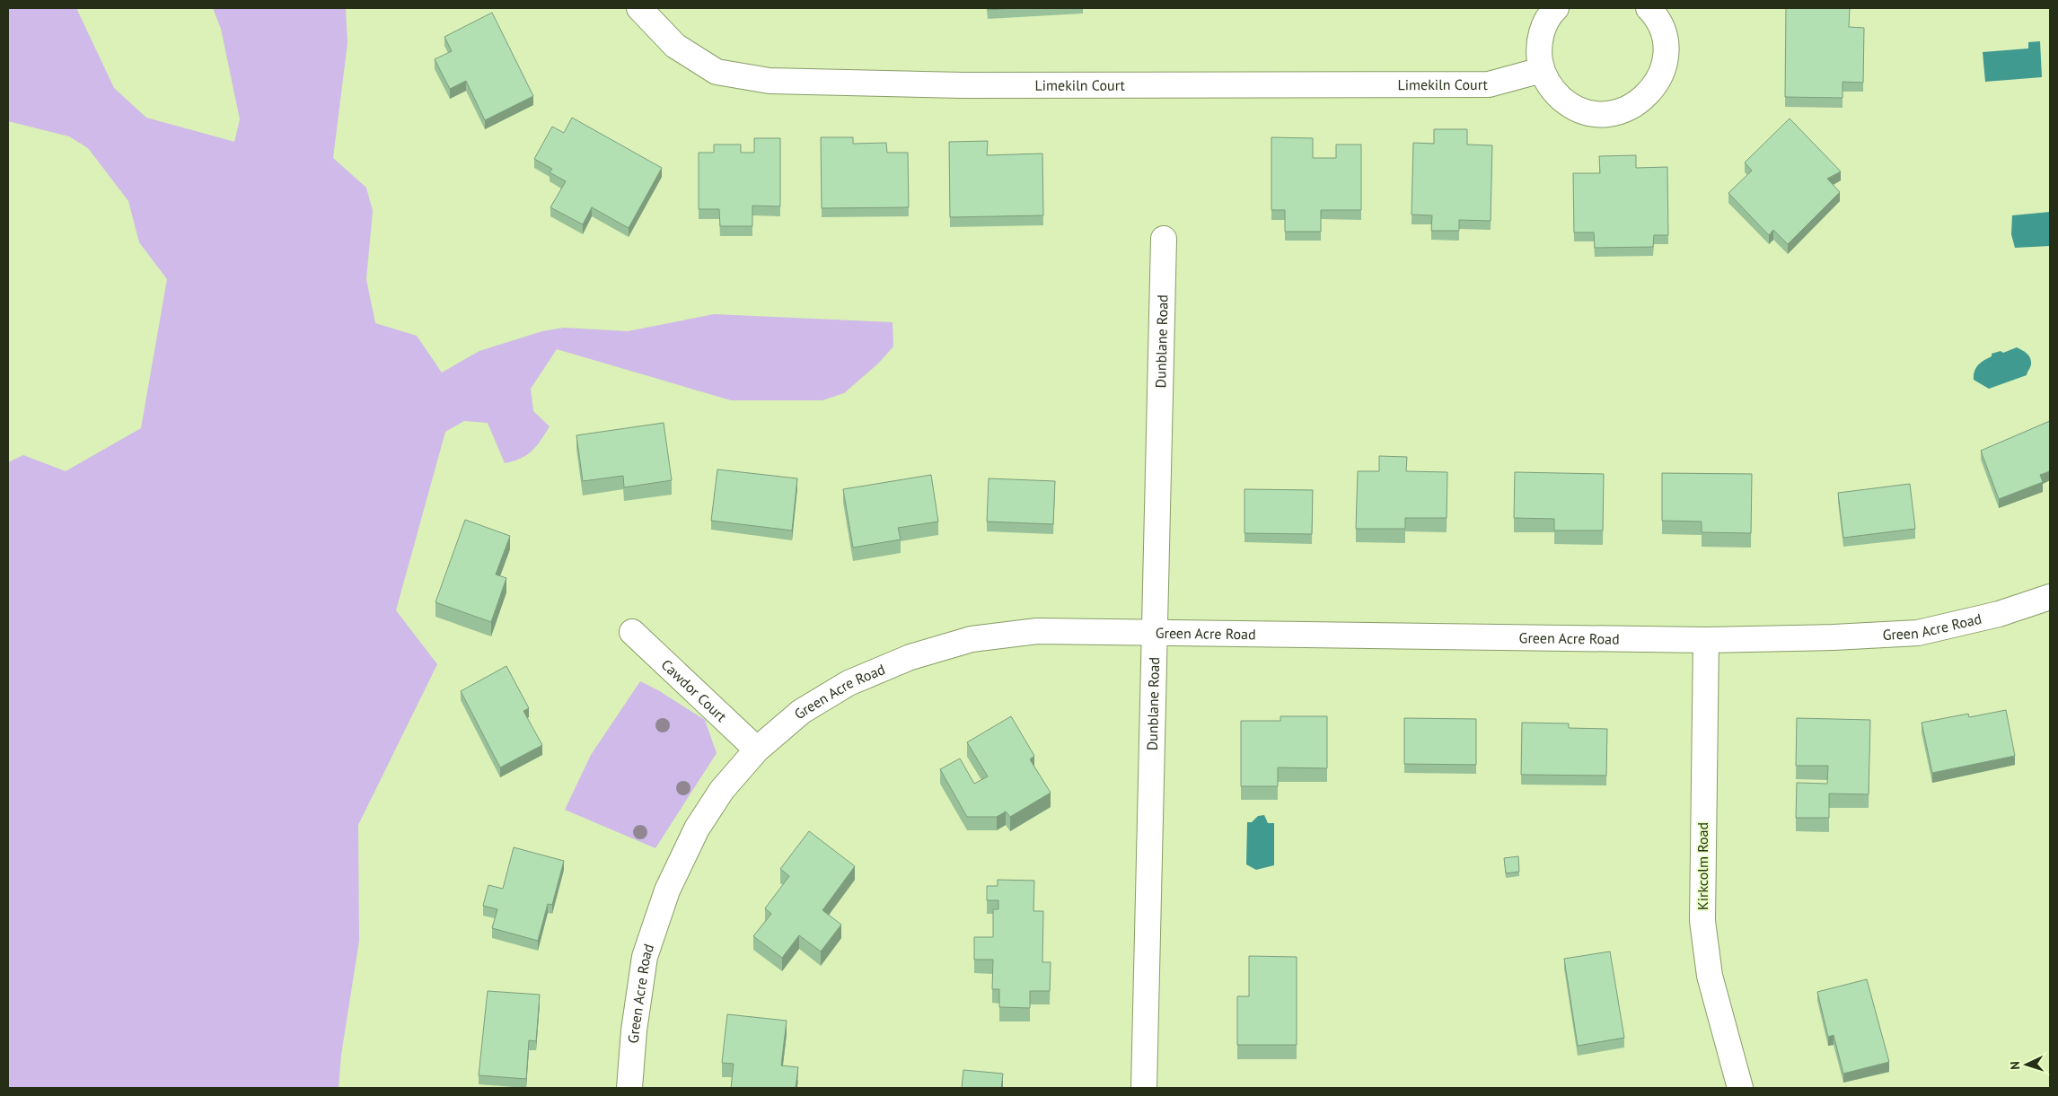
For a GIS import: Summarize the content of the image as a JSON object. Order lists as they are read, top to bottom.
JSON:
{
  "streets": {
    "street": [
      "Limekiln Court",
      "Dunblane Road",
      "Green Acre Road",
      "Cawdor Court",
      "Kirkcolm Road"
    ]
  },
  "crossings": [
    ["Dunblane Road", "Green Acre Road"],
    ["Green Acre Road", "Cawdor Court"],
    ["Green Acre Road", "Kirkcolm Road"]
  ],
  "north": "left"
}
